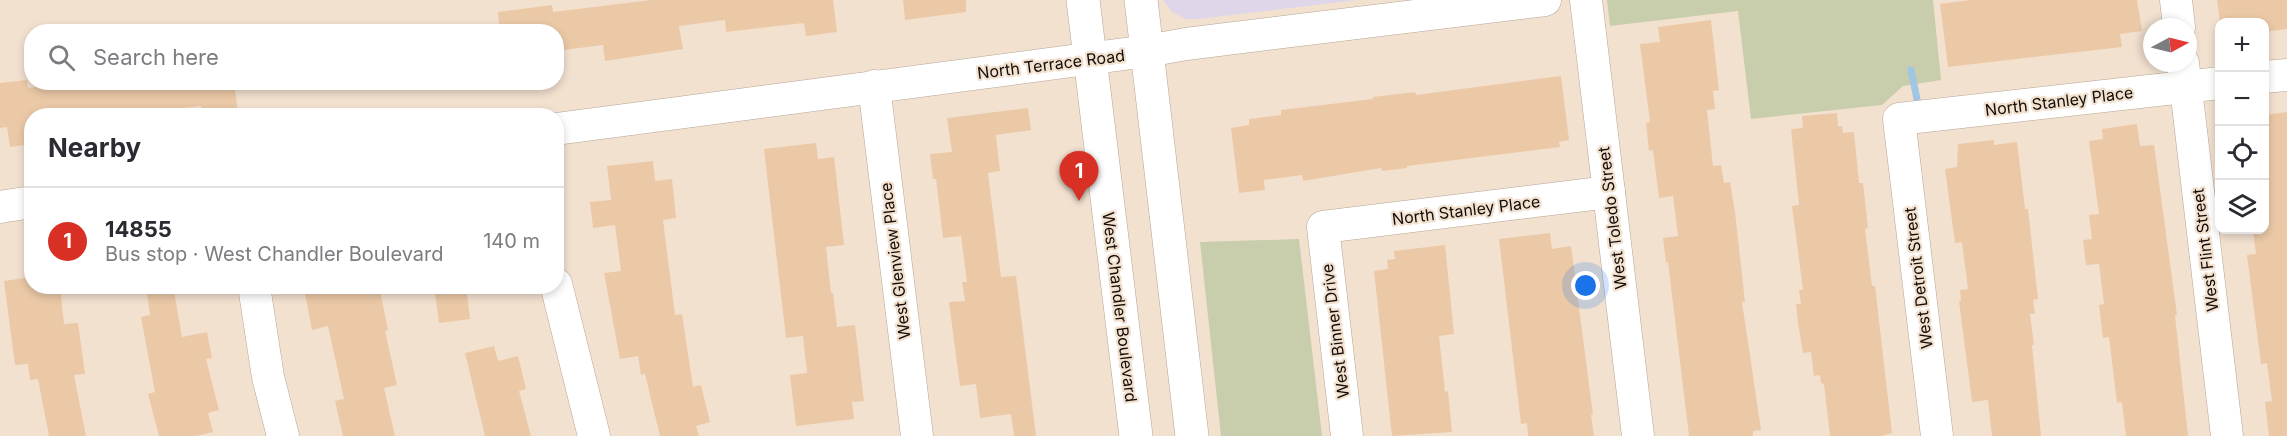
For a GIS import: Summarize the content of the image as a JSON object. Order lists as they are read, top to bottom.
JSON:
{
  "streets": {
    "main road": ["West Chandler Boulevard"],
    "street": [
      "North Terrace Road",
      "North Stanley Place",
      "West Toledo Street",
      "West Flint Street",
      "West Glenview Place",
      "West Detroit Street",
      "West Binner Drive"
    ]
  },
  "crossings": [
    ["North Terrace Road", "West Glenview Place"],
    ["North Terrace Road", "West Chandler Boulevard"],
    ["North Stanley Place", "West Toledo Street"],
    ["North Stanley Place", "West Flint Street"],
    ["North Stanley Place", "West Detroit Street"],
    ["North Stanley Place", "West Binner Drive"]
  ],
  "north": "right",
  "page": {
    "map_buttons": ["+", "−"],
    "search": "Search here",
    "heading": "Nearby",
    "pins": "1",
    "list": [
      {
        "mark": "1",
        "name": "14855",
        "note": "Bus stop · West Chandler Boulevard",
        "value": "140 m"
      }
    ]
  }
}
